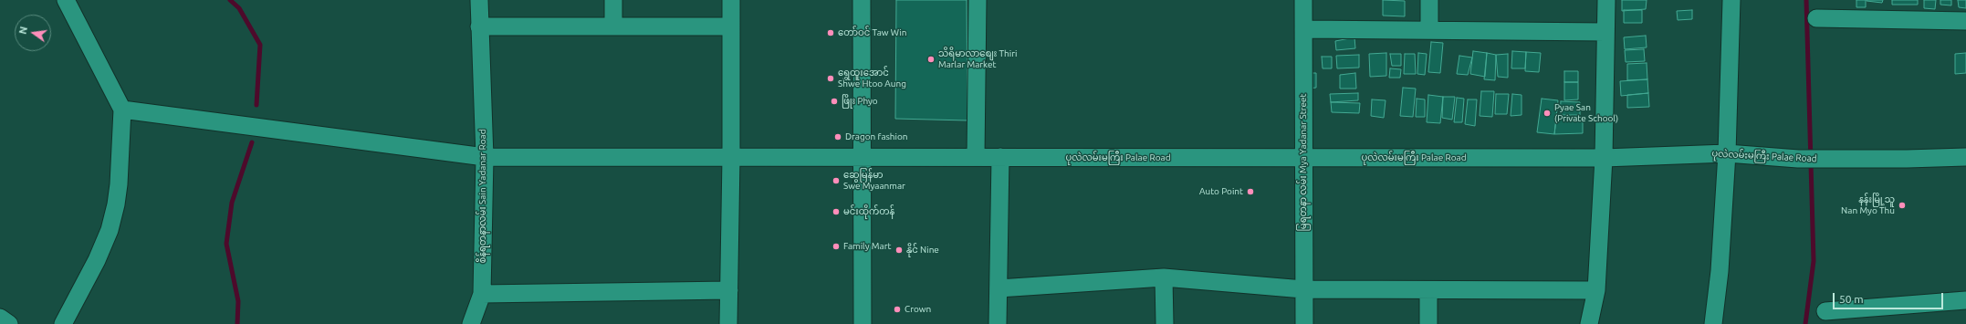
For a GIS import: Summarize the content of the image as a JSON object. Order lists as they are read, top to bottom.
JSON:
{
  "streets": {
    "street": ["ပုလဲလမ်းမကြီး Palae Road", "မြရတနာ လမ်း Mya Yadanar Street", "စိန်ရတနာလမ်း Sain Yadanar Road"]
  },
  "crossings": [
    ["ပုလဲလမ်းမကြီး Palae Road", "မြရတနာ လမ်း Mya Yadanar Street"],
    ["ပုလဲလမ်းမကြီး Palae Road", "စိန်ရတနာလမ်း Sain Yadanar Road"]
  ],
  "places": [
    "တော်ဝင် Taw Win",
    "သိရိမာလာစျေး Thiri Marlar Market",
    "ရွှေထူးအောင် Shwe Htoo Aung",
    "ဖြိုး Phyo",
    "Pyae San (Private School)",
    "Dragon fashion",
    "ဆွေမြန်မာ Swe Myaanmar",
    "Auto Point",
    "နန်းမြို့သူ Nan Myo Thu",
    "မင်းထိုက်တန်",
    "Family Mart",
    "နိုင် Nine",
    "Crown"
  ],
  "scale_bar": "50 m",
  "north": "left"
}
